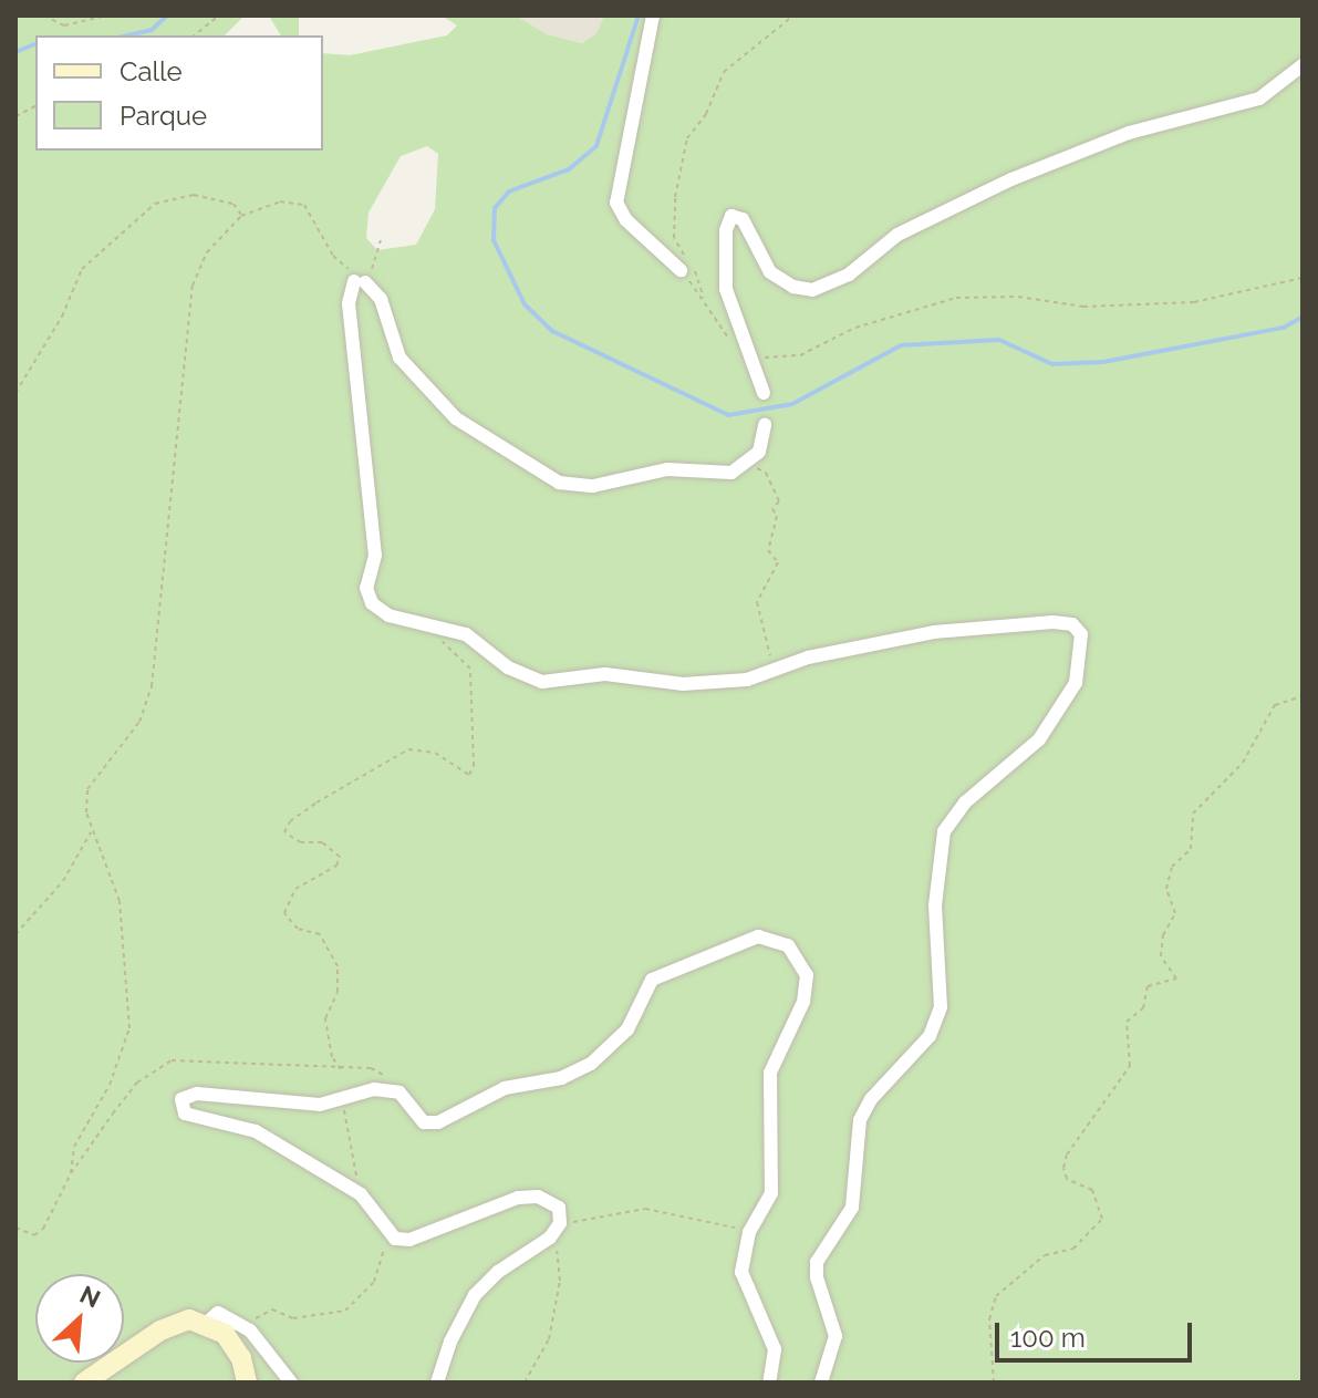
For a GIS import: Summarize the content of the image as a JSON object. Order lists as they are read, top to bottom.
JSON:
{
  "legend": ["Calle", "Parque"],
  "scale_bar": "100 m",
  "north": "top right"
}
